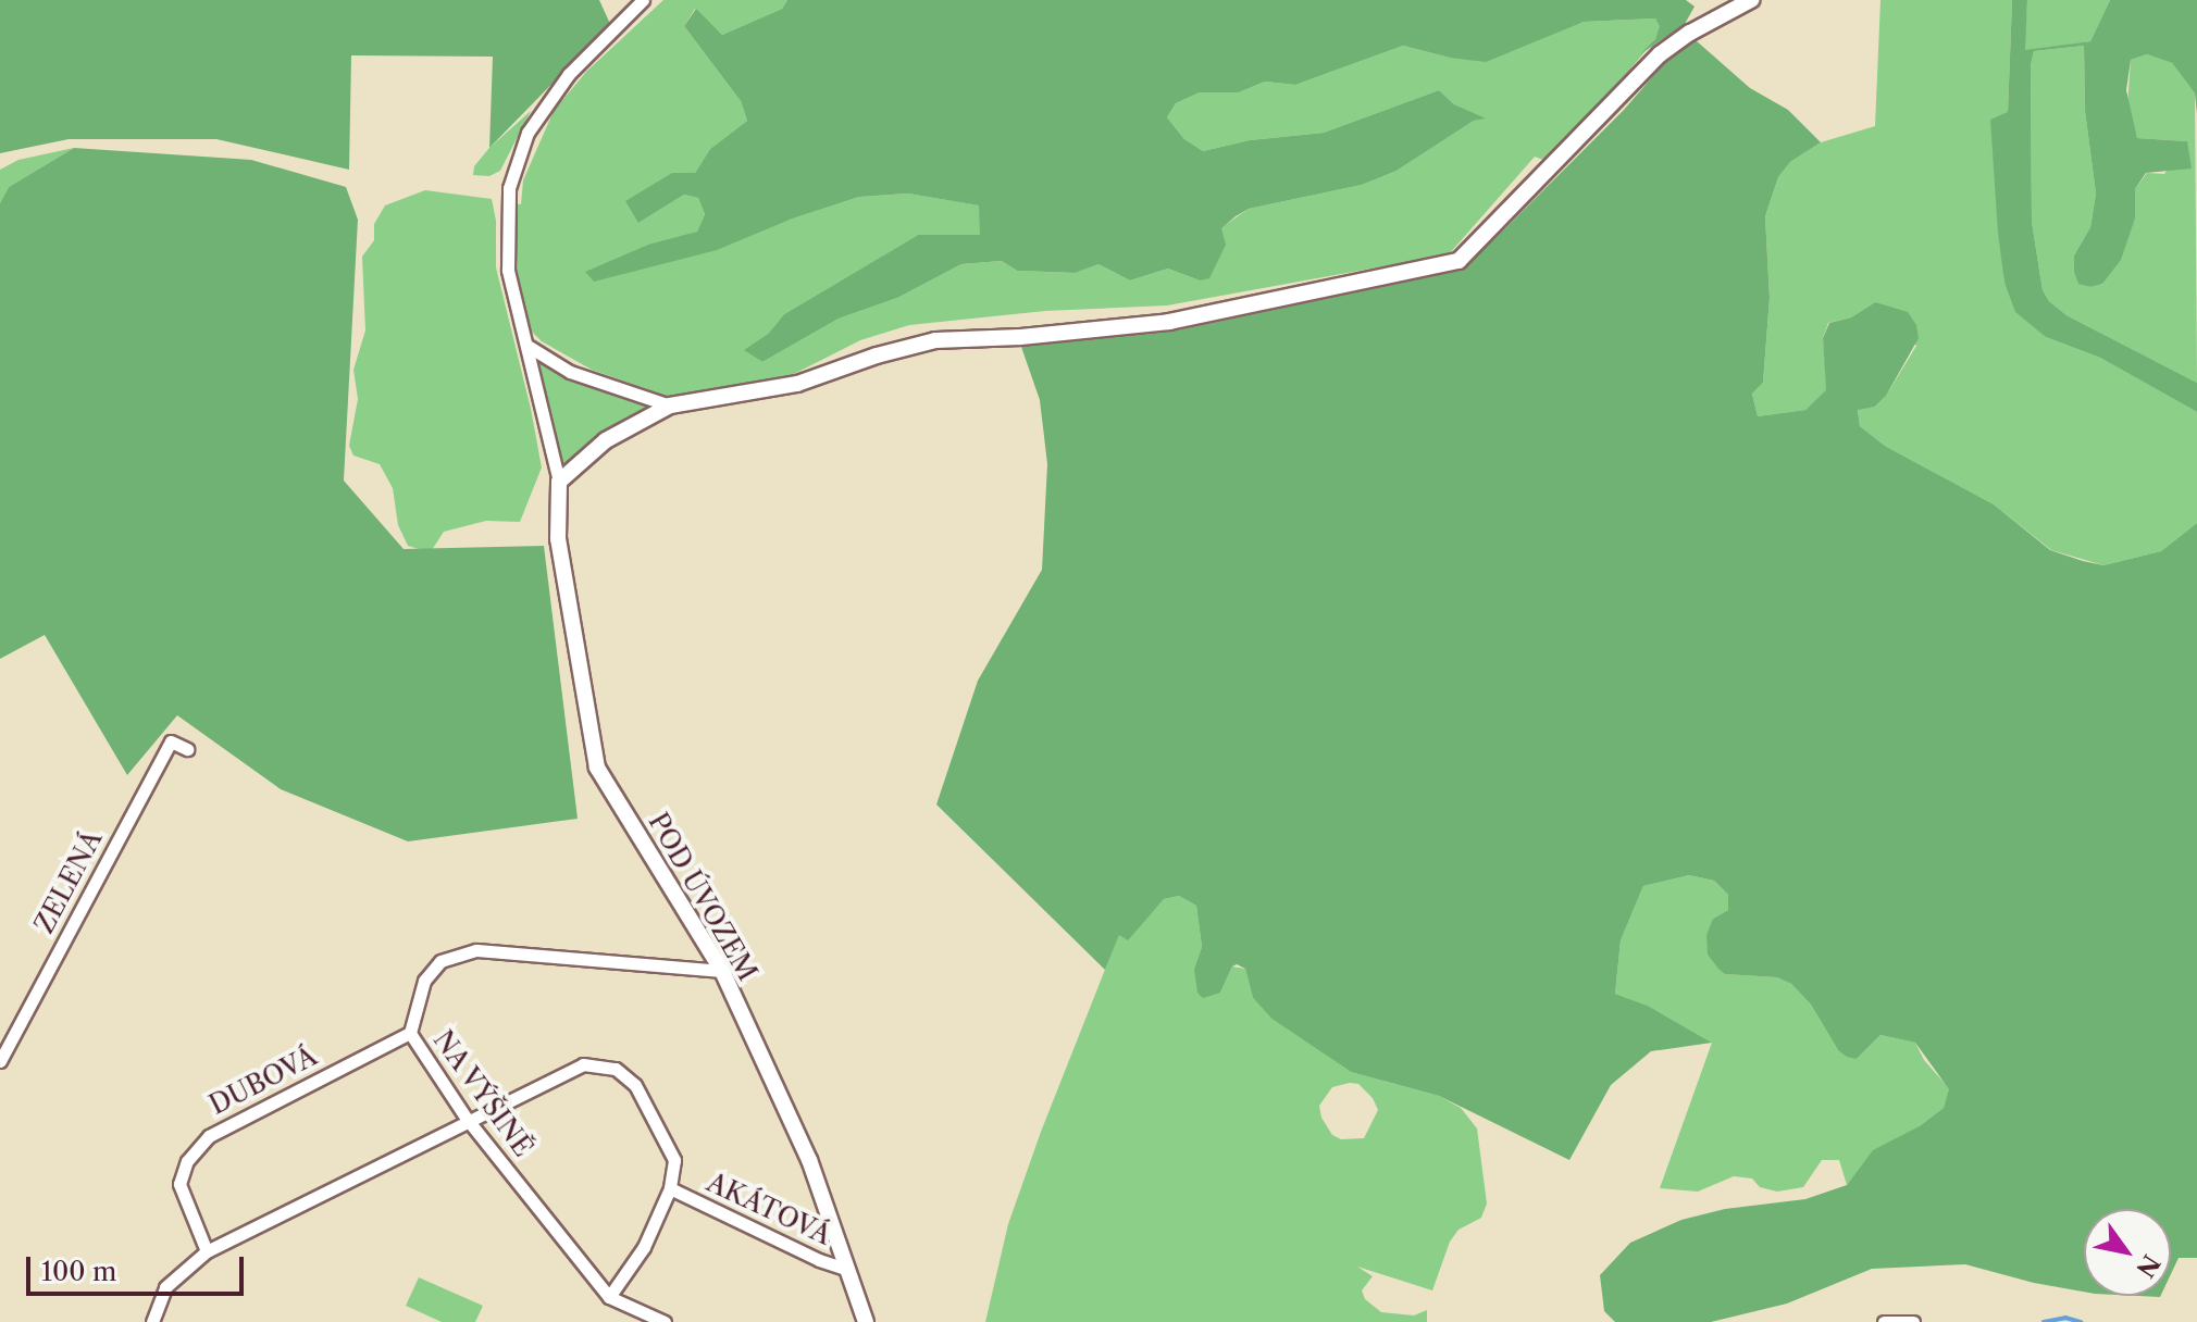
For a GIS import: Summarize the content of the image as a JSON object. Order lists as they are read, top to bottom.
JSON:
{
  "streets": {
    "street": [
      "ZELENÁ",
      "POD ÚVOZEM",
      "DUBOVÁ",
      "NA VÝŠINĚ",
      "AKÁTOVÁ"
    ]
  },
  "crossings": [
    ["POD ÚVOZEM", "NA VÝŠINĚ"],
    ["POD ÚVOZEM", "AKÁTOVÁ"],
    ["DUBOVÁ", "NA VÝŠINĚ"]
  ],
  "scale_bar": "100 m",
  "north": "bottom right"
}
